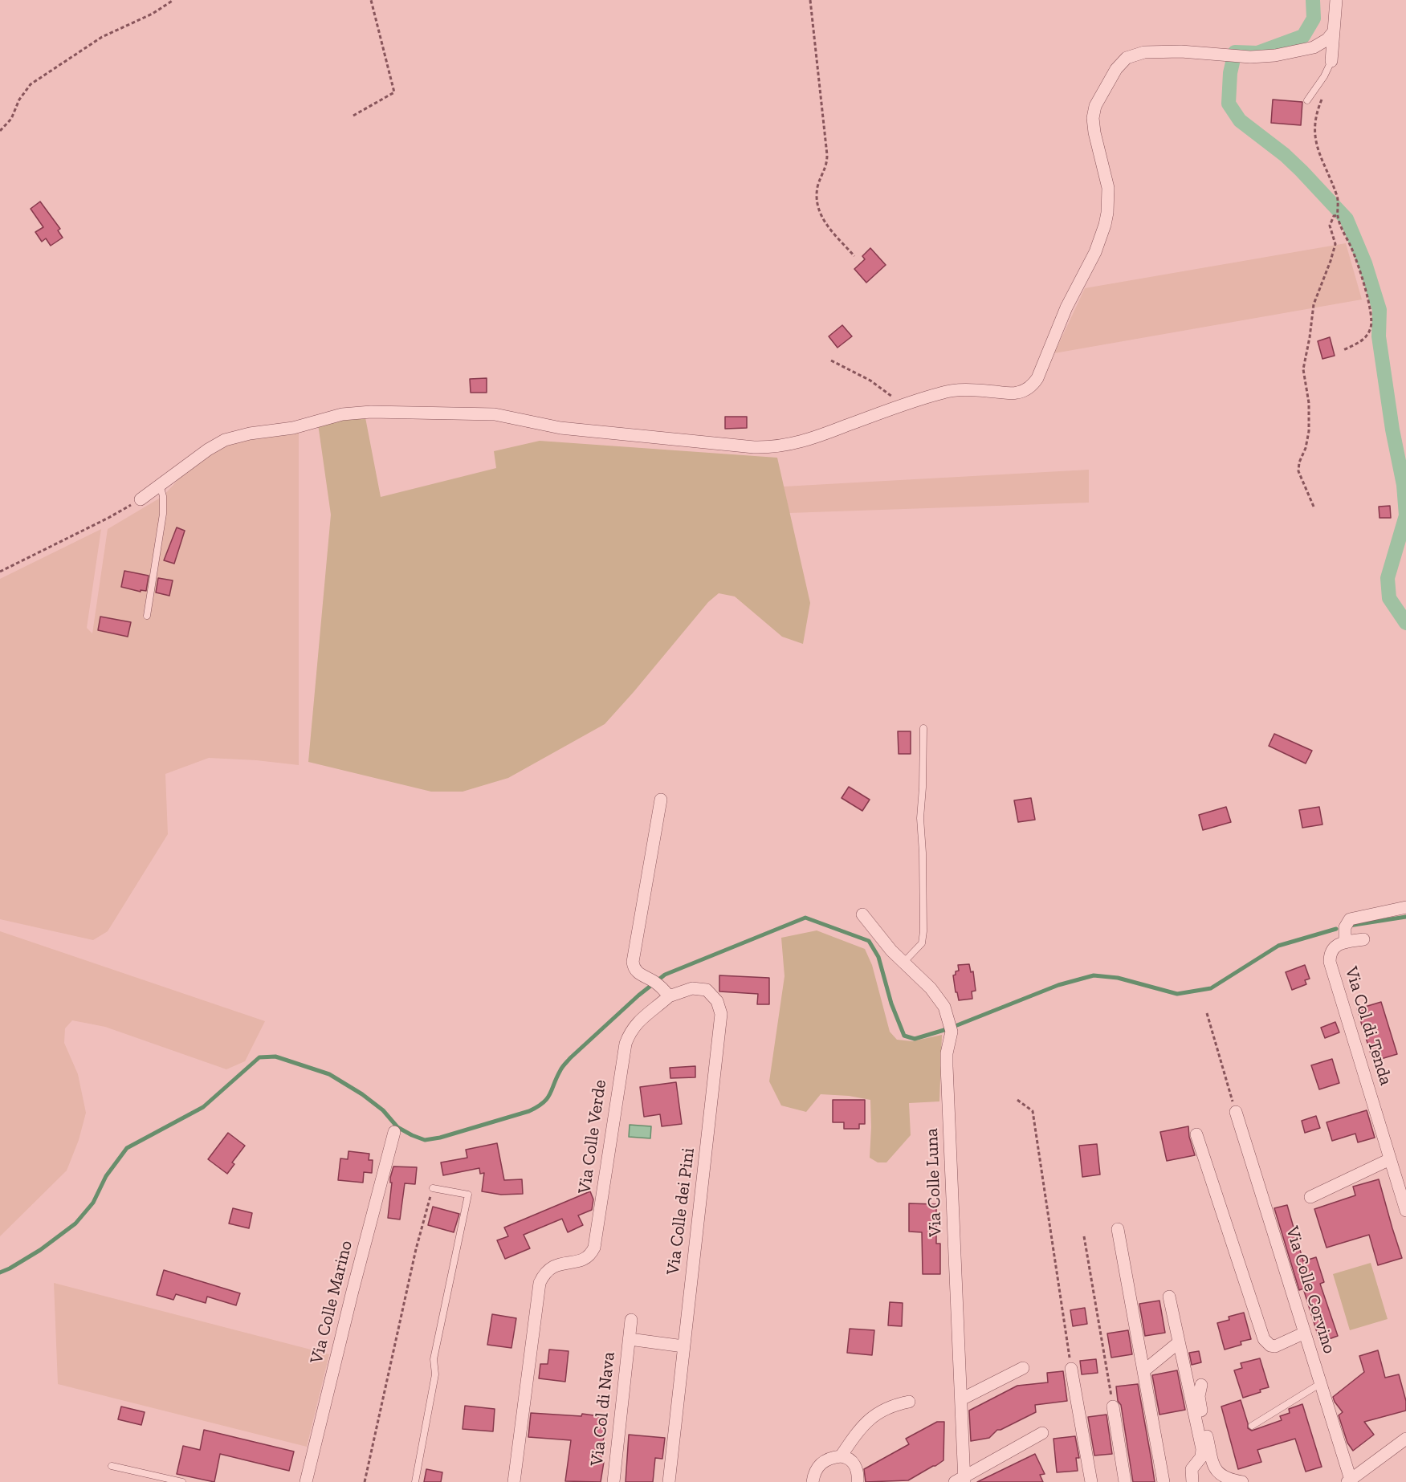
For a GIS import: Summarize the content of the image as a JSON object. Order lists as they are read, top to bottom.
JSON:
{
  "streets": {
    "street": [
      "Via Col di Tenda",
      "Via Colle Verde",
      "Via Colle Luna",
      "Via Colle dei Pini",
      "Via Colle Corvino",
      "Via Colle Marino",
      "Via Col di Nava"
    ]
  },
  "crossings": [
    ["Via Colle Verde", "Via Colle dei Pini"],
    ["Via Colle dei Pini", "Via Col di Nava"]
  ]
}
